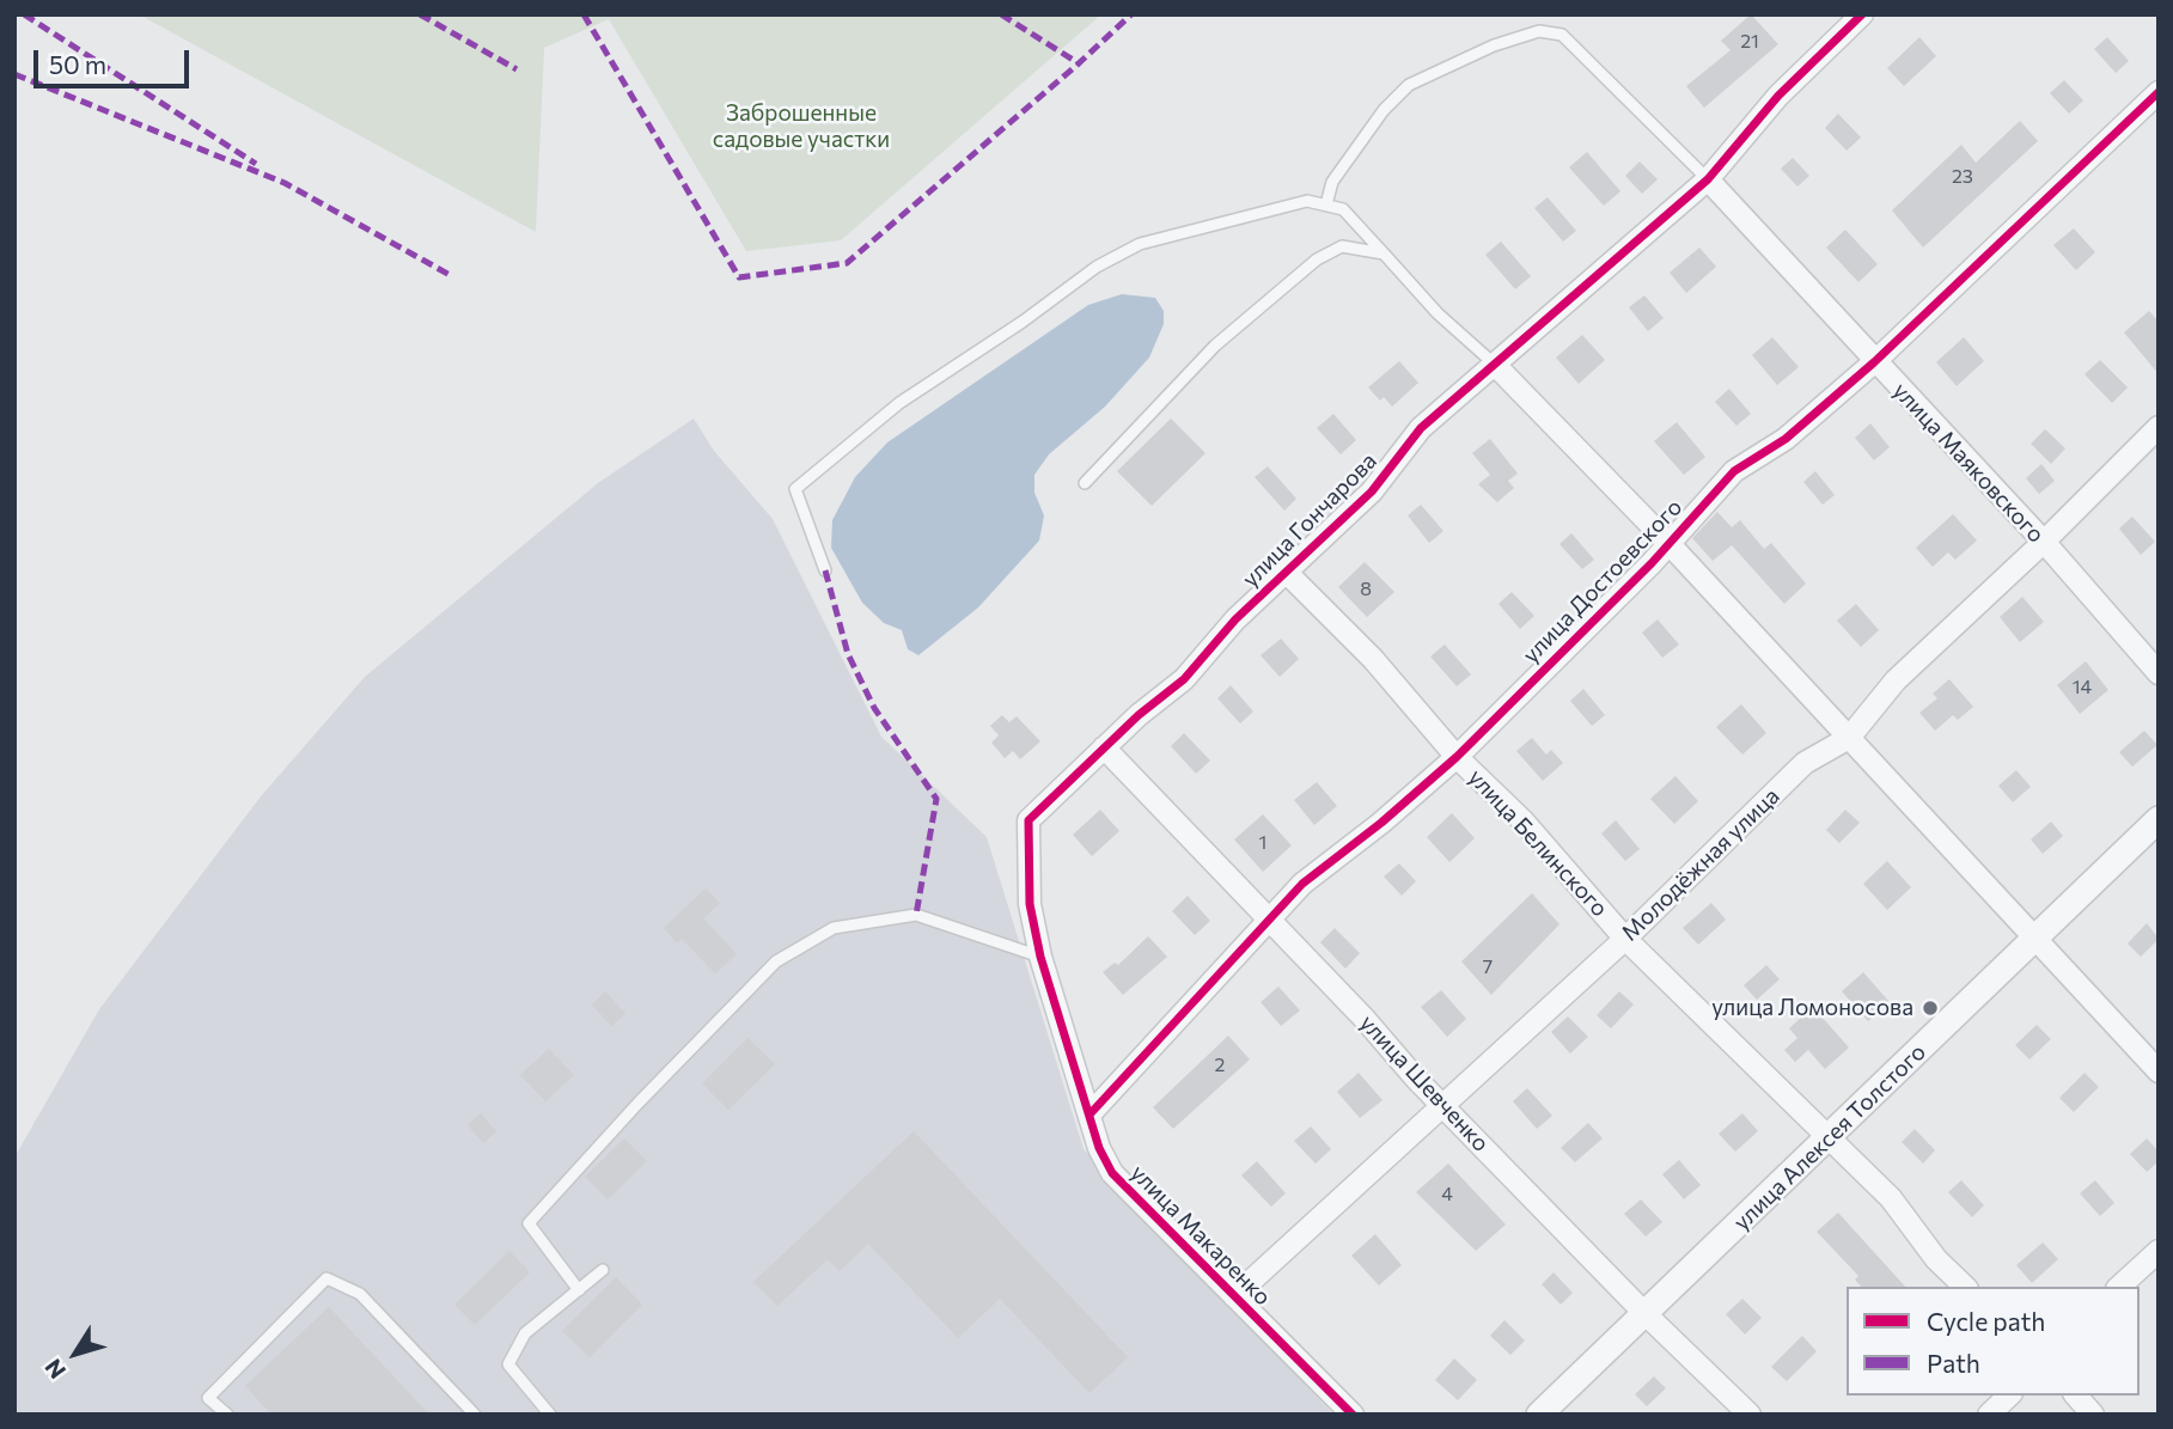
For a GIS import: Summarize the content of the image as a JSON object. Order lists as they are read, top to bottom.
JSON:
{
  "streets": {
    "street": [
      "улица Маяковского",
      "улица Гончарова",
      "улица Достоевского",
      "улица Белинского",
      "Молодёжная улица",
      "улица Шевченко",
      "улица Алексея Толстого",
      "улица Макаренко"
    ]
  },
  "crossings": [
    ["улица Маяковского", "улица Гончарова"],
    ["улица Маяковского", "улица Достоевского"],
    ["улица Маяковского", "Молодёжная улица"],
    ["улица Гончарова", "улица Белинского"],
    ["улица Гончарова", "улица Шевченко"],
    ["улица Гончарова", "улица Макаренко"],
    ["улица Достоевского", "улица Белинского"],
    ["улица Достоевского", "улица Шевченко"],
    ["улица Достоевского", "улица Макаренко"],
    ["улица Белинского", "Молодёжная улица"],
    ["улица Белинского", "улица Алексея Толстого"],
    ["Молодёжная улица", "улица Шевченко"],
    ["Молодёжная улица", "улица Макаренко"],
    ["улица Шевченко", "улица Алексея Толстого"]
  ],
  "parks": ["Заброшенные садовые участки"],
  "places": ["улица Ломоносова"],
  "house_numbers": [
    "21",
    "23",
    "8",
    "14",
    "1",
    "7",
    "2",
    "4"
  ],
  "legend": ["Cycle path", "Path"],
  "scale_bar": "50 m",
  "north": "bottom left"
}
